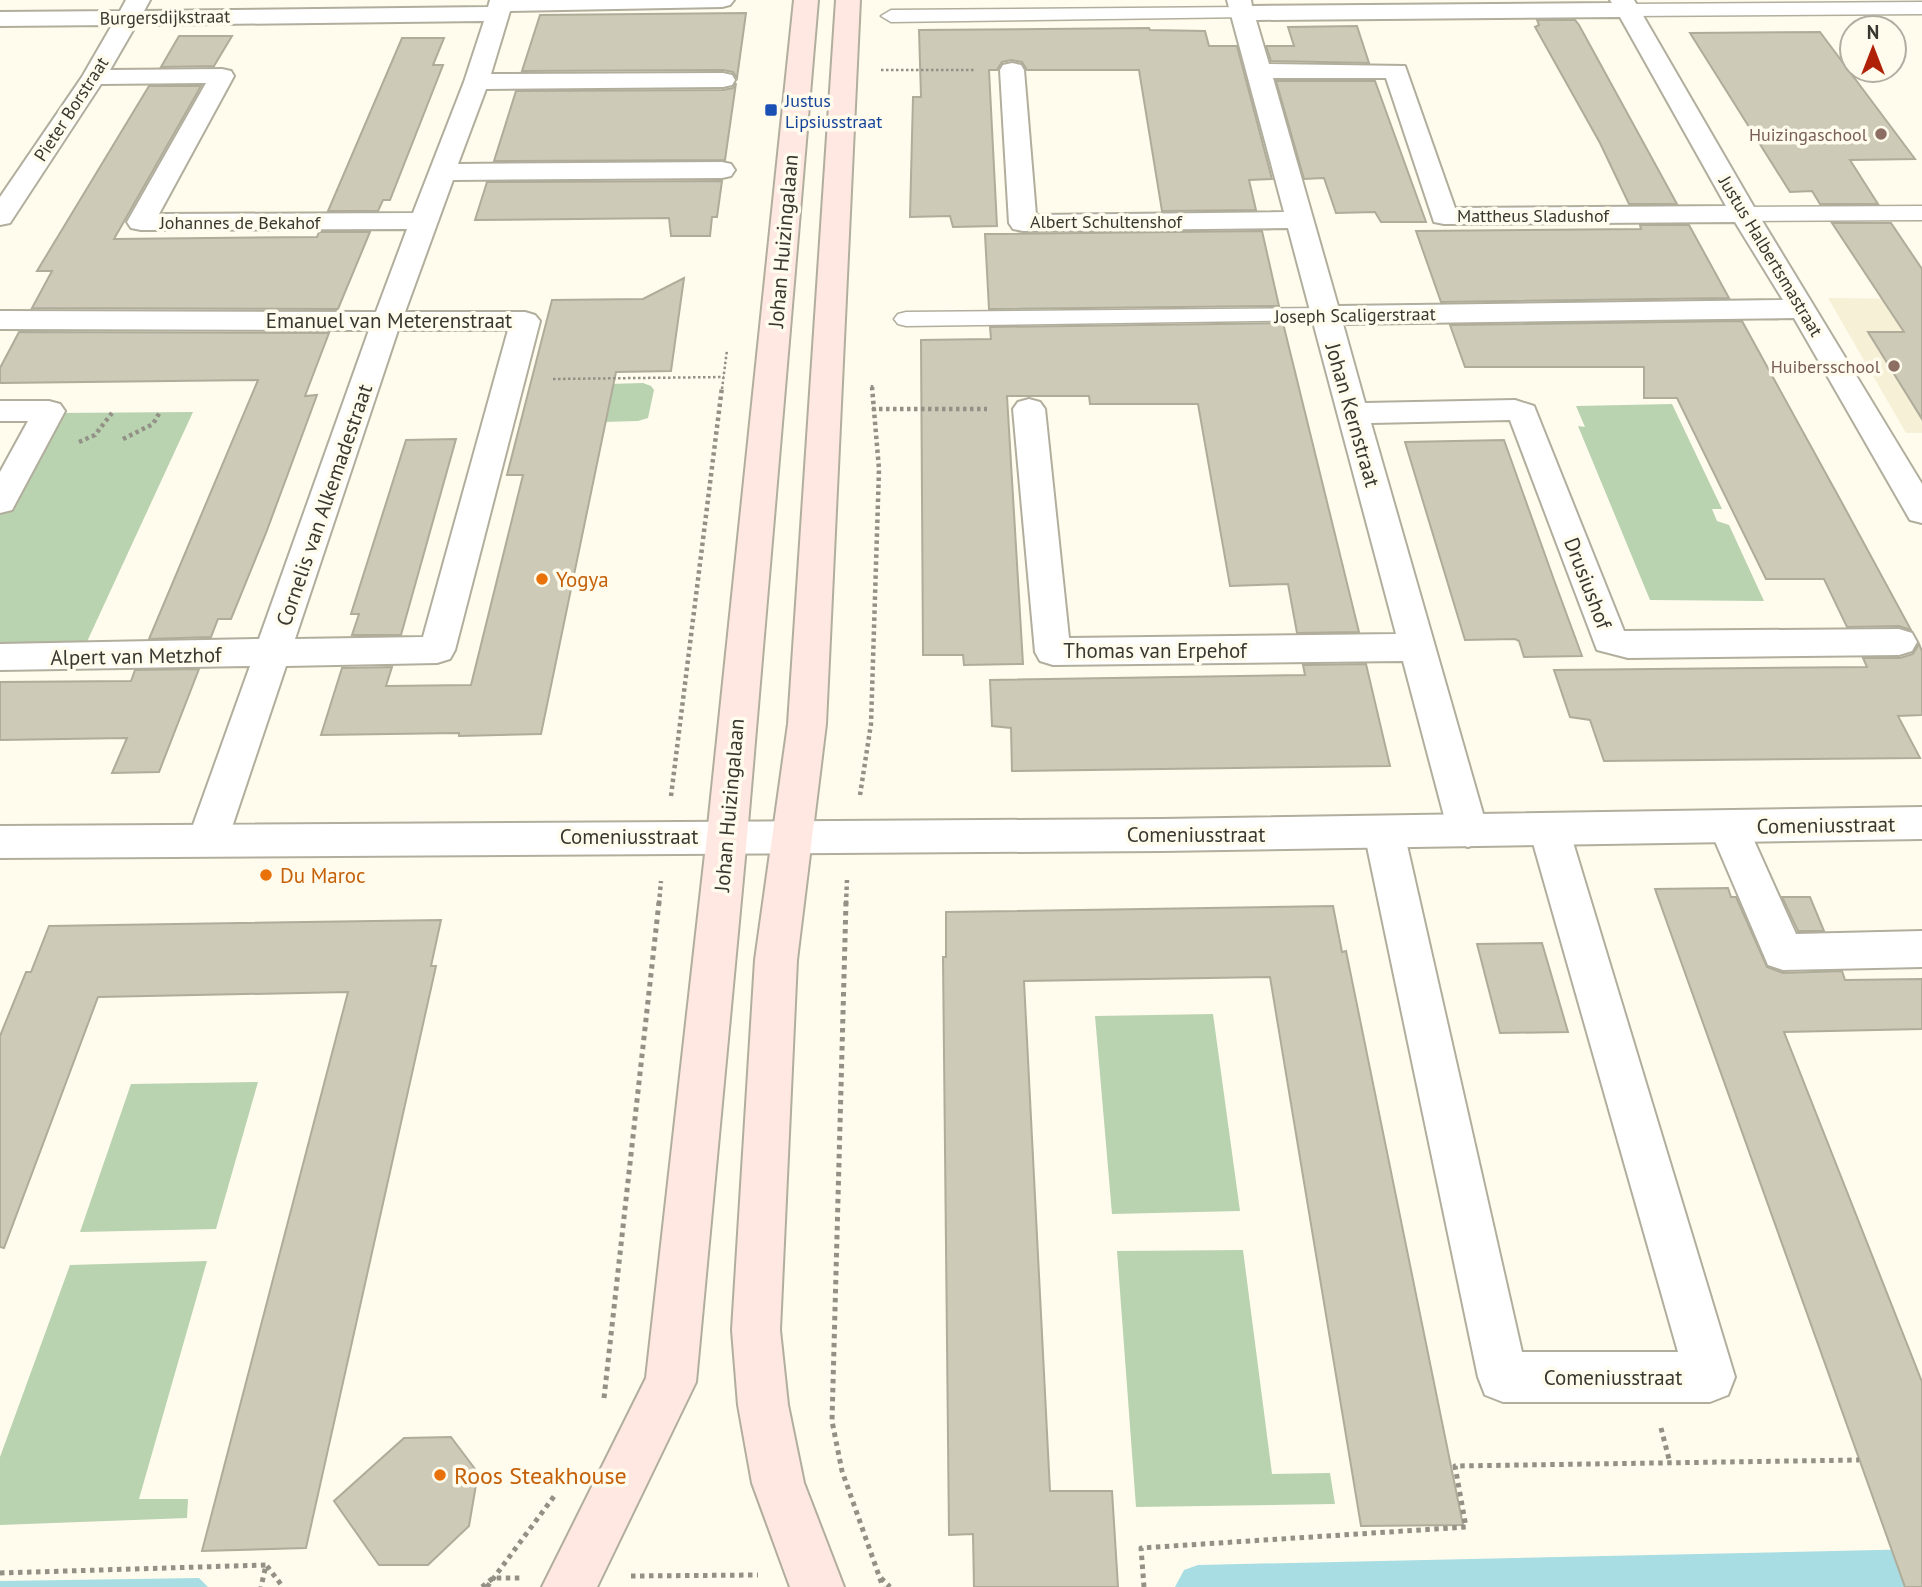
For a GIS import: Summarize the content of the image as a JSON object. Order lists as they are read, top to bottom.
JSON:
{
  "streets": {
    "main road": ["Johan Huizingalaan"],
    "street": [
      "Burgersdijkstraat",
      "Pieter Borstraat",
      "Mattheus Sladushof",
      "Albert Schultenshof",
      "Johannes de Bekahof",
      "Justus Halbertsmastraat",
      "Joseph Scaligerstraat",
      "Emanuel van Meterenstraat",
      "Johan Kernstraat",
      "Cornelis van Alkemadestraat",
      "Drusiushof",
      "Thomas van Erpehof",
      "Alpert van Metzhof",
      "Comeniusstraat"
    ]
  },
  "crossings": [
    ["Burgersdijkstraat", "Pieter Borstraat"],
    ["Burgersdijkstraat", "Cornelis van Alkemadestraat"],
    ["Pieter Borstraat", "Johannes de Bekahof"],
    ["Mattheus Sladushof", "Justus Halbertsmastraat"],
    ["Mattheus Sladushof", "Johan Kernstraat"],
    ["Albert Schultenshof", "Johan Kernstraat"],
    ["Johannes de Bekahof", "Cornelis van Alkemadestraat"],
    ["Johan Huizingalaan", "Comeniusstraat"],
    ["Justus Halbertsmastraat", "Joseph Scaligerstraat"],
    ["Joseph Scaligerstraat", "Johan Kernstraat"],
    ["Emanuel van Meterenstraat", "Cornelis van Alkemadestraat"],
    ["Emanuel van Meterenstraat", "Alpert van Metzhof"],
    ["Johan Kernstraat", "Drusiushof"],
    ["Johan Kernstraat", "Thomas van Erpehof"],
    ["Johan Kernstraat", "Comeniusstraat"],
    ["Cornelis van Alkemadestraat", "Alpert van Metzhof"],
    ["Cornelis van Alkemadestraat", "Comeniusstraat"]
  ],
  "places": {
    "transit": ["Justus Lipsiusstraat"],
    "other": [
      "Huizingaschool",
      "Huibersschool",
      "Yogya",
      "Du Maroc",
      "Roos Steakhouse"
    ]
  },
  "north": "top"
}
